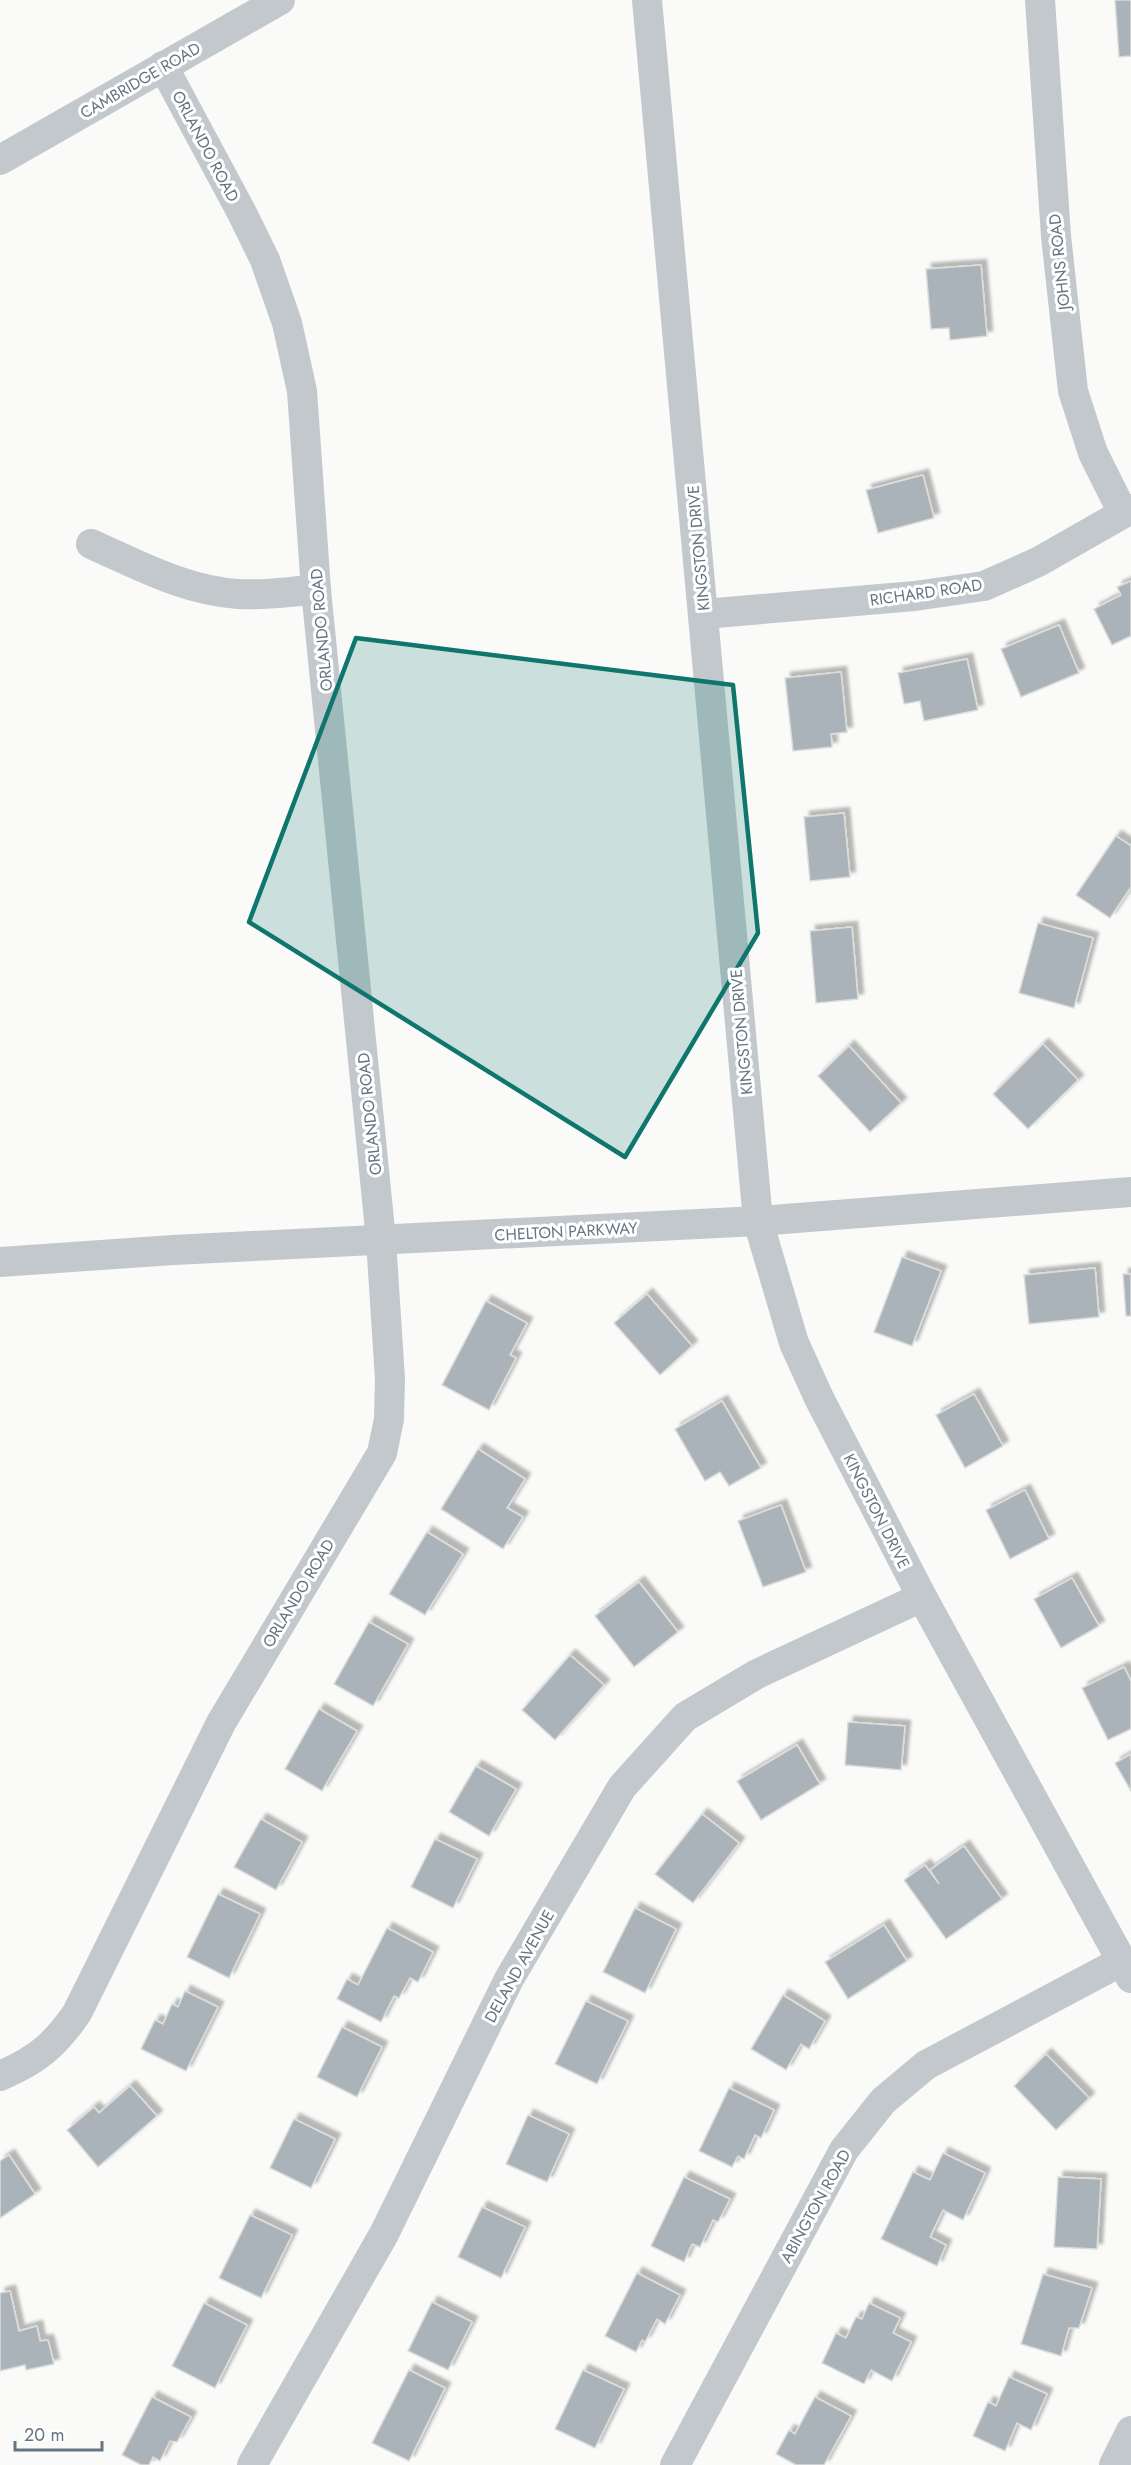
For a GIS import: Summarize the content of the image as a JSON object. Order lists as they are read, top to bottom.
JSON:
{
  "streets": {
    "street": [
      "CAMBRIDGE ROAD",
      "ORLANDO ROAD",
      "JOHNS ROAD",
      "KINGSTON DRIVE",
      "RICHARD ROAD",
      "CHELTON PARKWAY",
      "DELAND AVENUE",
      "ABINGTON ROAD"
    ]
  },
  "crossings": [
    ["CAMBRIDGE ROAD", "ORLANDO ROAD"],
    ["ORLANDO ROAD", "CHELTON PARKWAY"],
    ["JOHNS ROAD", "RICHARD ROAD"],
    ["KINGSTON DRIVE", "RICHARD ROAD"],
    ["KINGSTON DRIVE", "CHELTON PARKWAY"],
    ["KINGSTON DRIVE", "DELAND AVENUE"],
    ["KINGSTON DRIVE", "ABINGTON ROAD"]
  ],
  "scale_bar": "20 m"
}
